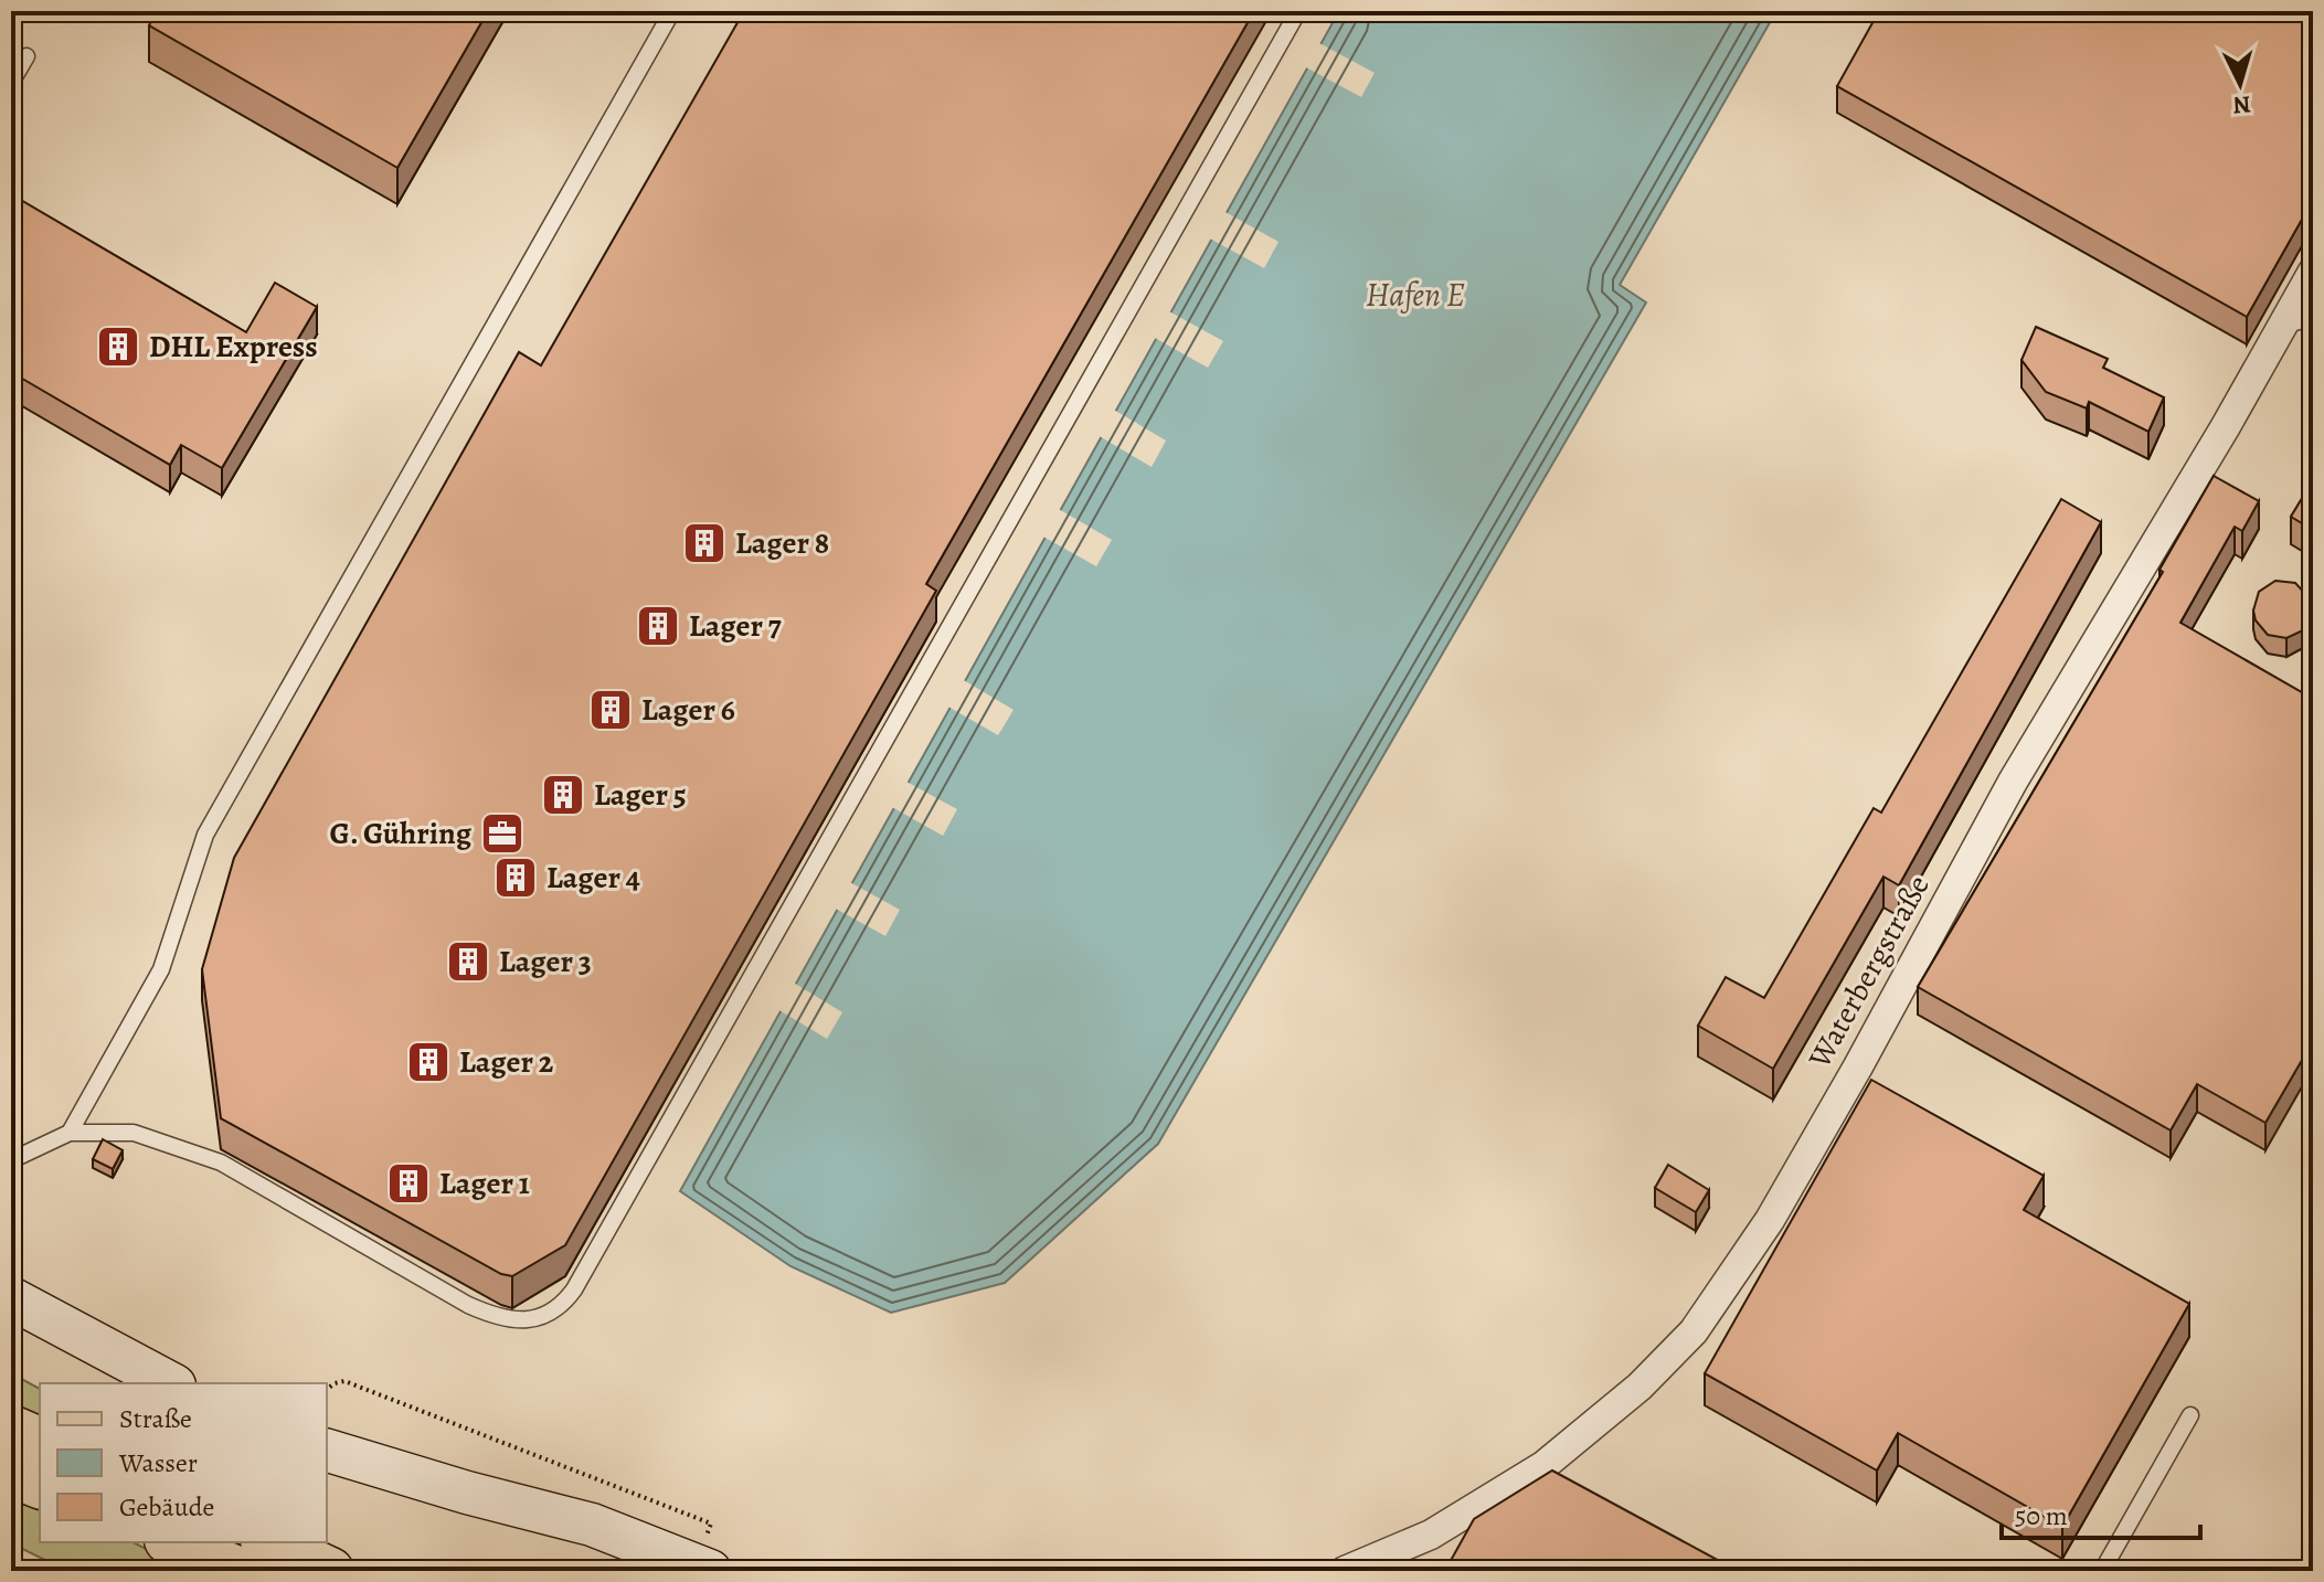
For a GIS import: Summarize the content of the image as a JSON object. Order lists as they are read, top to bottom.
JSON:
{
  "streets": {
    "street": ["Waterbergstraße"]
  },
  "water": ["Hafen E"],
  "places": {
    "building": [
      "DHL Express",
      "Lager 8",
      "Lager 7",
      "Lager 6",
      "Lager 5",
      "Lager 4",
      "Lager 3",
      "Lager 2",
      "Lager 1"
    ],
    "office": ["G. Gühring"]
  },
  "legend": ["Straße", "Wasser", "Gebäude"],
  "scale_bar": "50 m",
  "north": "bottom"
}
